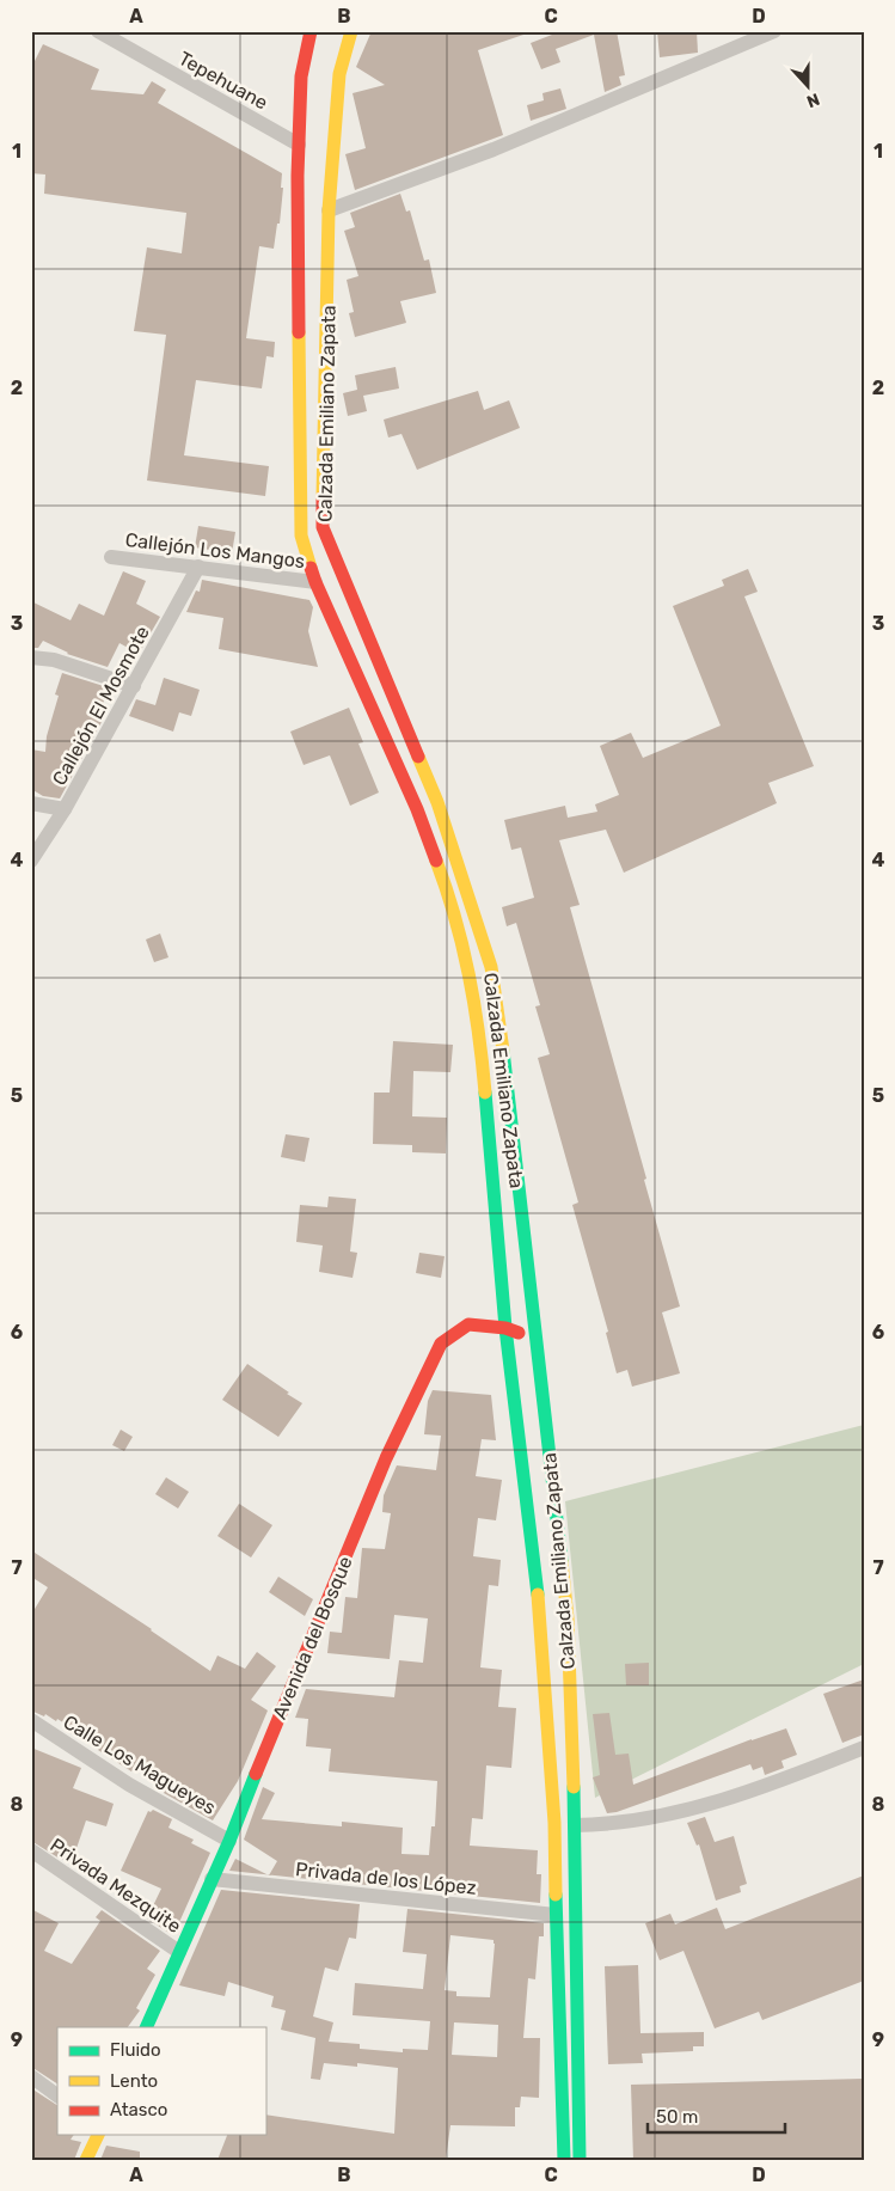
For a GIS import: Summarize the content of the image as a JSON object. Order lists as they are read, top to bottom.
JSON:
{
  "streets": {
    "main road": ["Calzada Emiliano Zapata", "Avenida del Bosque"],
    "street": [
      "Tepehuane",
      "Callejón Los Mangos",
      "Callejón El Mosmote",
      "Calle Los Magueyes",
      "Privada de los López",
      "Privada Mezquite"
    ]
  },
  "crossings": [
    ["Tepehuane", "Calzada Emiliano Zapata"],
    ["Calzada Emiliano Zapata", "Callejón Los Mangos"],
    ["Calzada Emiliano Zapata", "Avenida del Bosque"],
    ["Calzada Emiliano Zapata", "Privada de los López"],
    ["Callejón Los Mangos", "Callejón El Mosmote"],
    ["Avenida del Bosque", "Calle Los Magueyes"],
    ["Avenida del Bosque", "Privada de los López"],
    ["Avenida del Bosque", "Privada Mezquite"]
  ],
  "legend": ["Fluido", "Lento", "Atasco"],
  "scale_bar": "50 m",
  "north": "bottom",
  "grid": {
    "columns": [
      "A",
      "B",
      "C",
      "D"
    ],
    "rows": [
      "1",
      "2",
      "3",
      "4",
      "5",
      "6",
      "7",
      "8",
      "9"
    ]
  }
}
